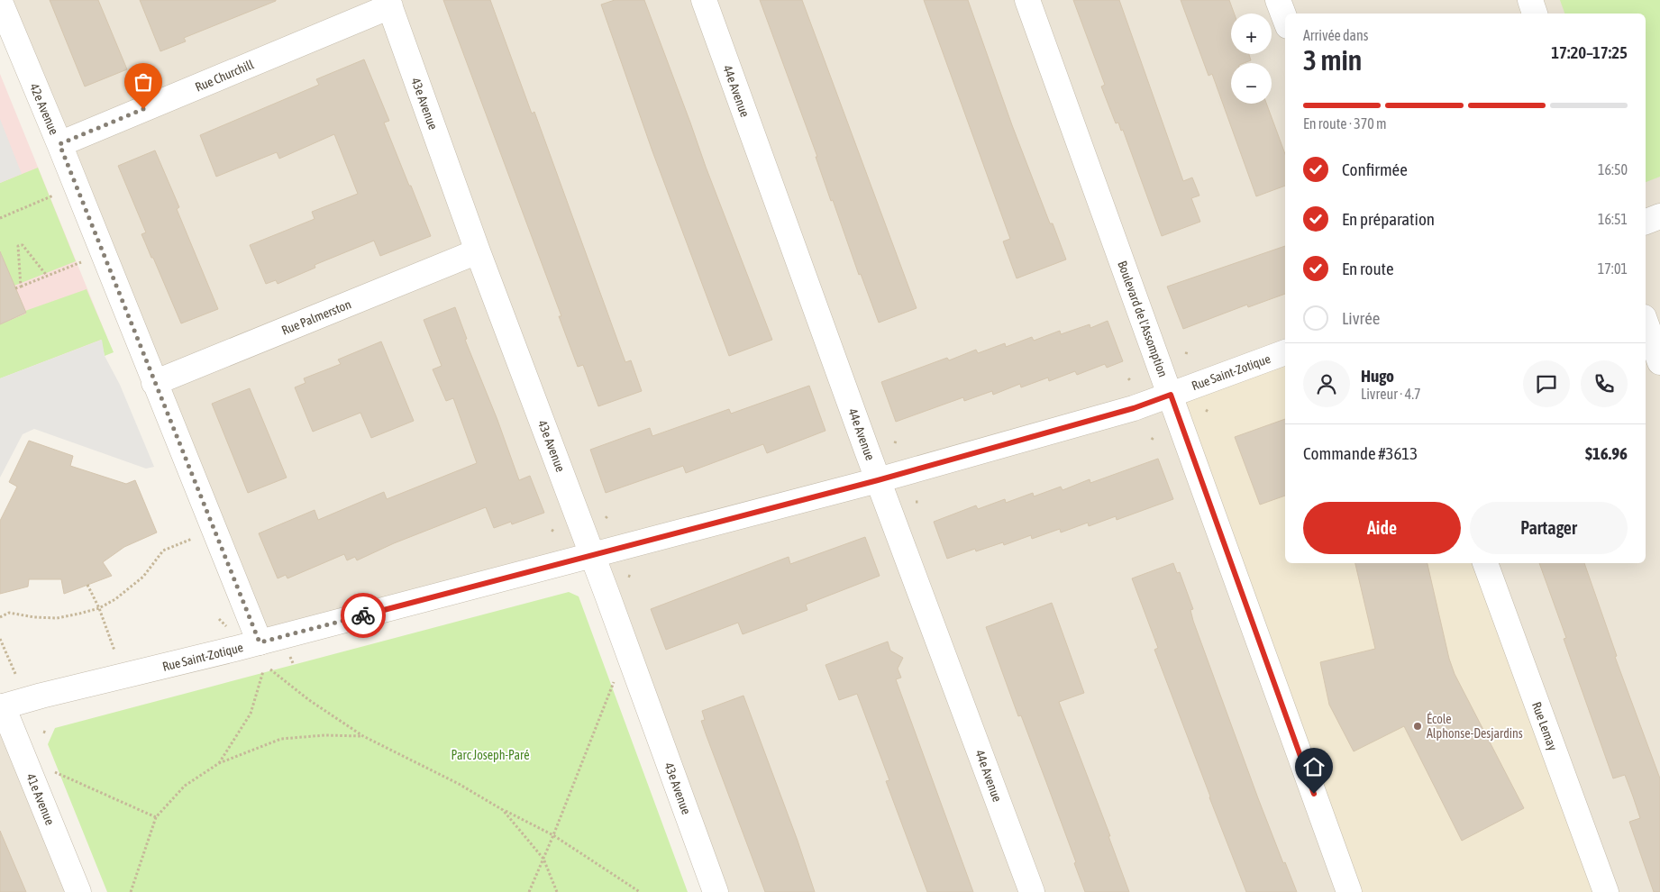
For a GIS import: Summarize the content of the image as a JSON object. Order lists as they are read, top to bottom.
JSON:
{
  "streets": {
    "street": [
      "Rue Churchill",
      "44e Avenue",
      "43e Avenue",
      "42e Avenue",
      "Rue Palmerston",
      "Boulevard de l'Assomption",
      "Rue Saint-Zotique",
      "Rue Lemay",
      "41e Avenue"
    ]
  },
  "crossings": [
    ["Rue Churchill", "43e Avenue"],
    ["Rue Churchill", "42e Avenue"],
    ["44e Avenue", "Rue Saint-Zotique"],
    ["43e Avenue", "Rue Palmerston"],
    ["43e Avenue", "Rue Saint-Zotique"],
    ["42e Avenue", "Rue Palmerston"],
    ["42e Avenue", "Rue Saint-Zotique"],
    ["Boulevard de l'Assomption", "Rue Saint-Zotique"],
    ["Rue Saint-Zotique", "41e Avenue"]
  ],
  "parks": ["Parc Joseph-Paré"],
  "places": ["École Alphonse-Desjardins"],
  "page": {
    "map_buttons": ["+", "−"],
    "heading": ["3 min", "Arrivée dans", "17:20–17:25"],
    "panel": [
      "Hugo",
      "Livreur · 4.7",
      "Commande #3613",
      "$16.96"
    ],
    "bar": "En route · 370 m",
    "list": [
      ["Confirmée", "16:50"],
      ["En préparation", "16:51"],
      ["En route", "17:01"],
      "Livrée"
    ],
    "buttons": ["Aide", "Partager"]
  }
}
